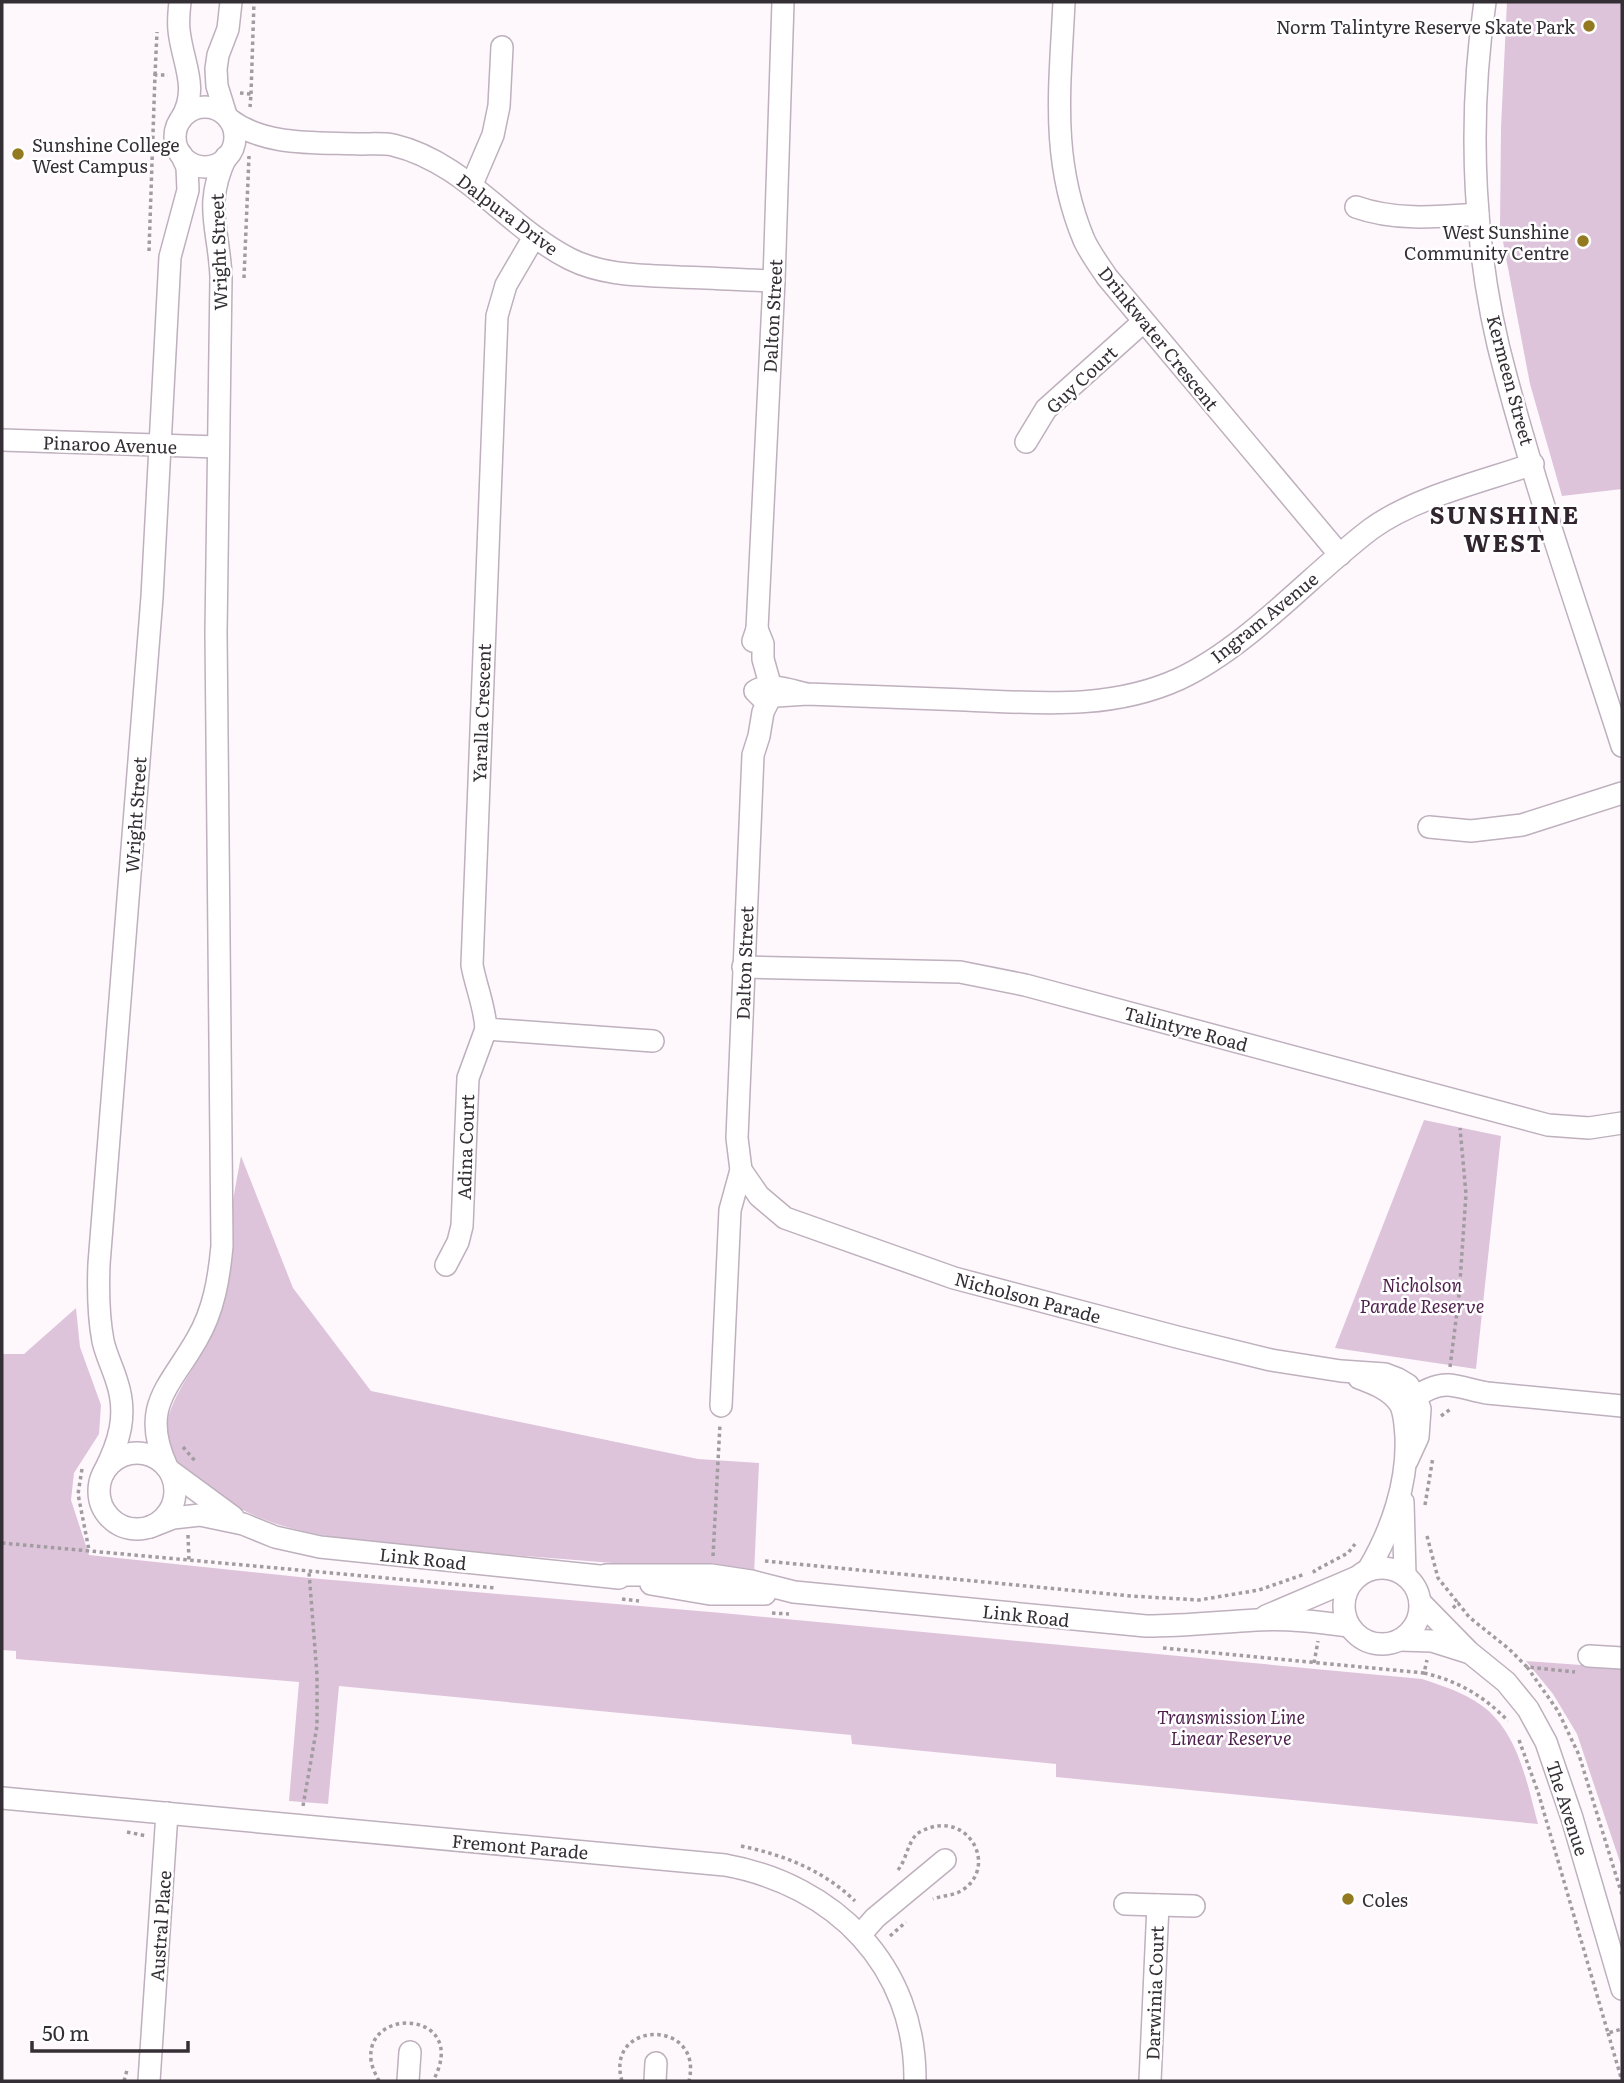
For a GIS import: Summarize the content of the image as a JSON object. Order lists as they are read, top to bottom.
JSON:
{
  "streets": {
    "street": [
      "Dalpura Drive",
      "Wright Street",
      "Dalton Street",
      "Drinkwater Crescent",
      "Guy Court",
      "Kermeen Street",
      "Pinaroo Avenue",
      "Ingram Avenue",
      "Yaralla Crescent",
      "Talintyre Road",
      "Adina Court",
      "Nicholson Parade",
      "Link Road",
      "The Avenue",
      "Fremont Parade",
      "Austral Place",
      "Darwinia Court"
    ]
  },
  "crossings": [
    ["Dalpura Drive", "Wright Street"],
    ["Dalpura Drive", "Dalton Street"],
    ["Dalpura Drive", "Yaralla Crescent"],
    ["Wright Street", "Pinaroo Avenue"],
    ["Wright Street", "Link Road"],
    ["Dalton Street", "Ingram Avenue"],
    ["Dalton Street", "Talintyre Road"],
    ["Dalton Street", "Nicholson Parade"],
    ["Drinkwater Crescent", "Guy Court"],
    ["Drinkwater Crescent", "Ingram Avenue"],
    ["Kermeen Street", "Ingram Avenue"],
    ["Yaralla Crescent", "Adina Court"],
    ["Link Road", "The Avenue"],
    ["Fremont Parade", "Austral Place"]
  ],
  "districts": ["SUNSHINE WEST"],
  "parks": ["Nicholson Parade Reserve", "Transmission Line Linear Reserve"],
  "places": [
    "Norm Talintyre Reserve Skate Park",
    "Sunshine College West Campus",
    "West Sunshine Community Centre",
    "Coles"
  ],
  "scale_bar": "50 m"
}
